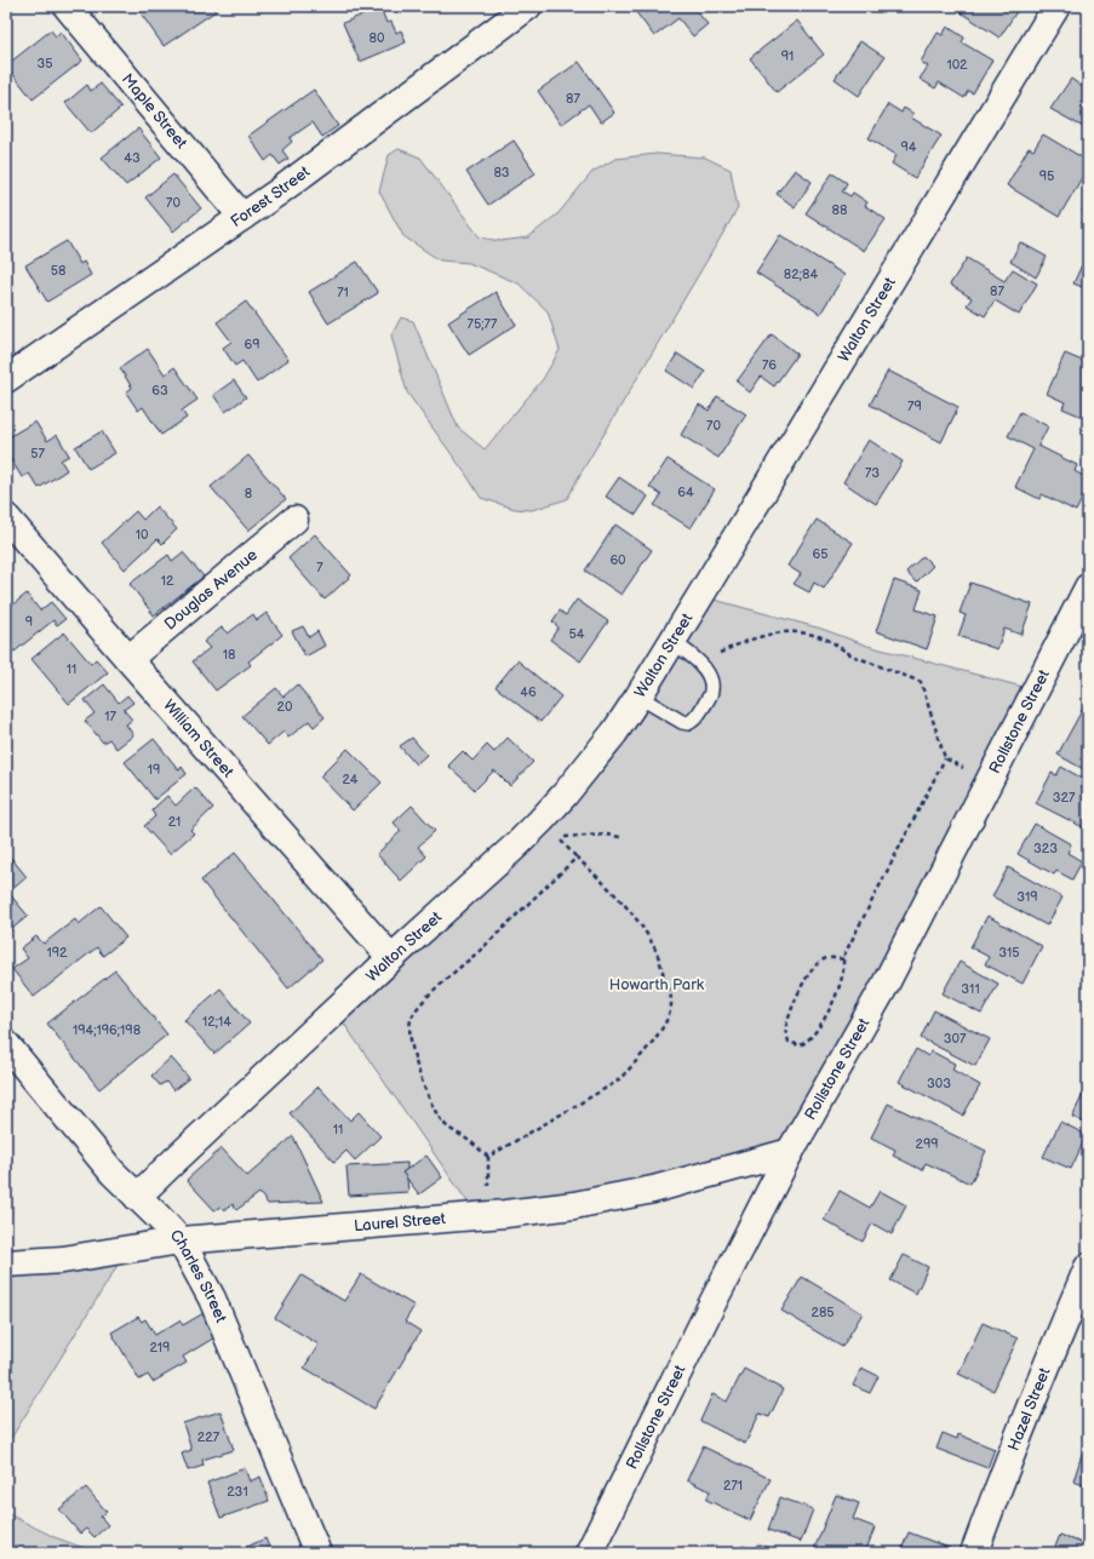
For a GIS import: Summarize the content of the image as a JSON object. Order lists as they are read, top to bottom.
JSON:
{
  "streets": {
    "street": [
      "Maple Street",
      "Forest Street",
      "Walton Street",
      "Douglas Avenue",
      "Rollstone Street",
      "William Street",
      "Laurel Street",
      "Charles Street",
      "Hazel Street"
    ]
  },
  "crossings": [
    ["Maple Street", "Forest Street"],
    ["Walton Street", "William Street"],
    ["Walton Street", "Charles Street"],
    ["Douglas Avenue", "William Street"],
    ["Rollstone Street", "Laurel Street"],
    ["Laurel Street", "Charles Street"]
  ],
  "parks": ["Howarth Park"],
  "house_numbers": [
    "80",
    "91",
    "35",
    "102",
    "87",
    "94",
    "43",
    "83",
    "95",
    "70",
    "88",
    "58",
    "82;84",
    "87",
    "71",
    "75;77",
    "69",
    "76",
    "63",
    "79",
    "70",
    "57",
    "73",
    "64",
    "8",
    "10",
    "65",
    "60",
    "7",
    "12",
    "9",
    "54",
    "18",
    "11",
    "46",
    "20",
    "17",
    "19",
    "24",
    "327",
    "21",
    "323",
    "319",
    "192",
    "315",
    "311",
    "12;14",
    "194;196;198",
    "307",
    "303",
    "11",
    "299",
    "285",
    "219",
    "227",
    "271",
    "231"
  ]
}
